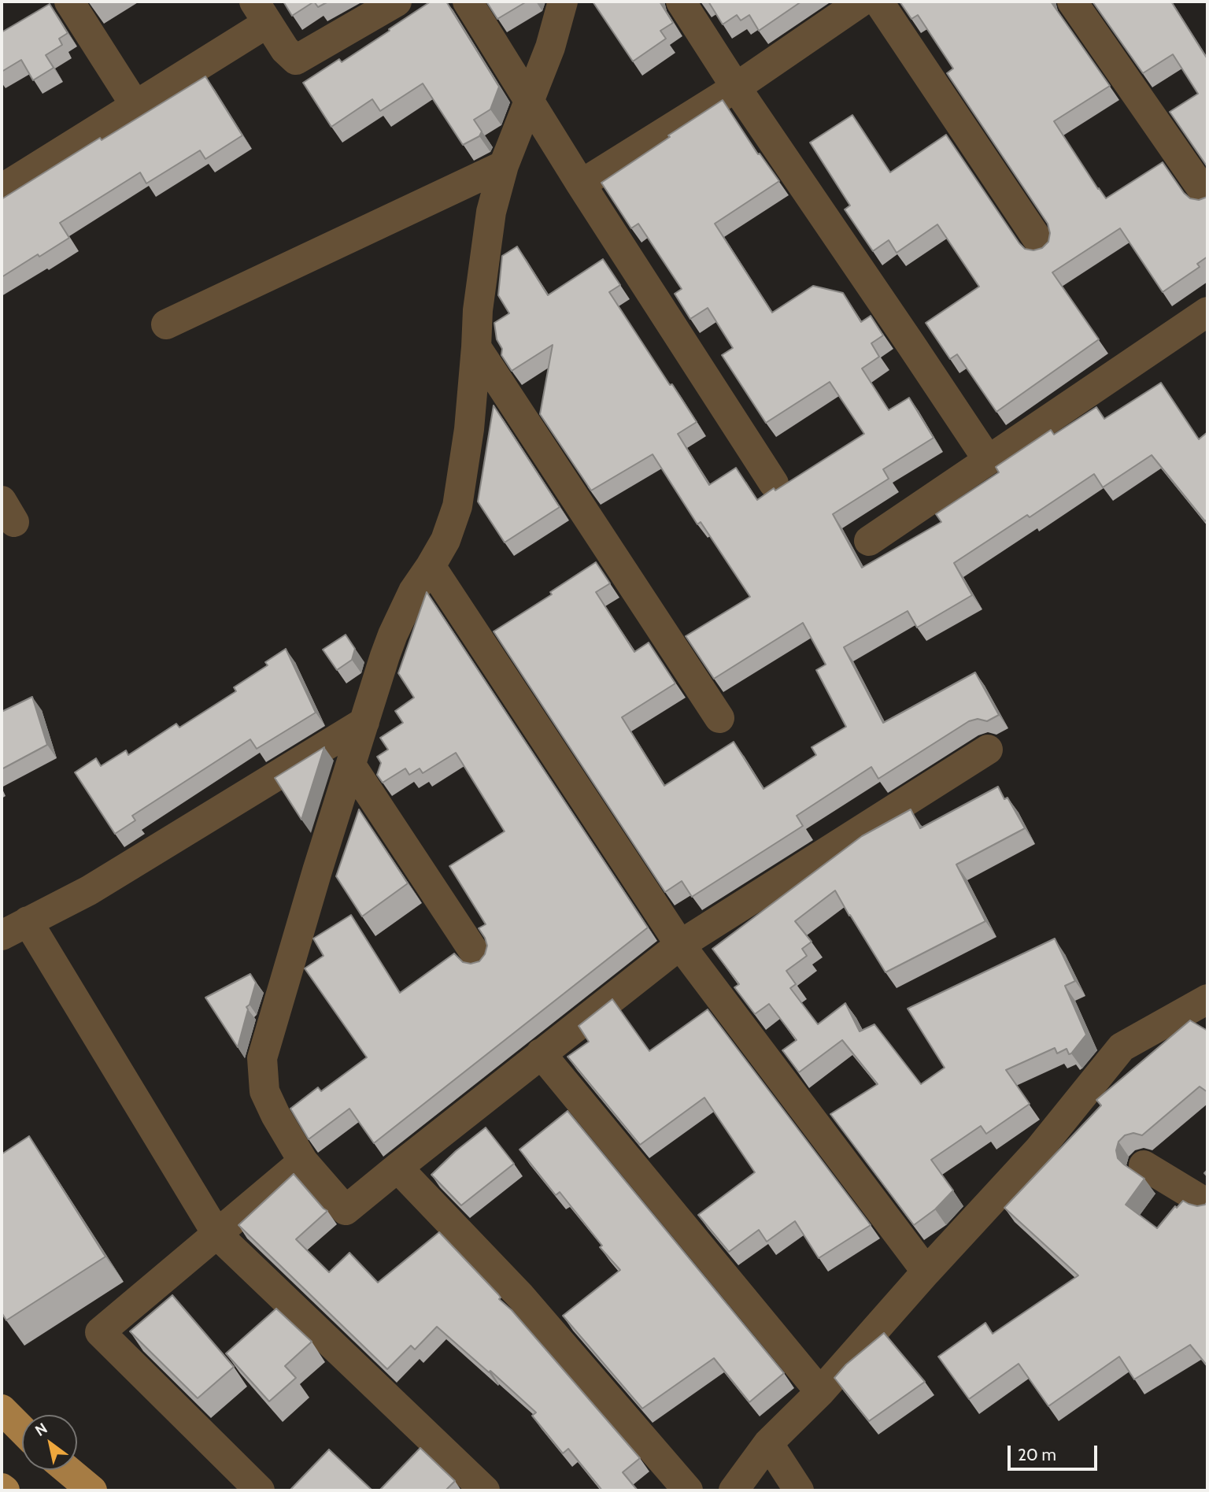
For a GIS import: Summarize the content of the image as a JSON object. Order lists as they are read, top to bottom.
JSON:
{
  "scale_bar": "20 m",
  "north": "top left"
}
